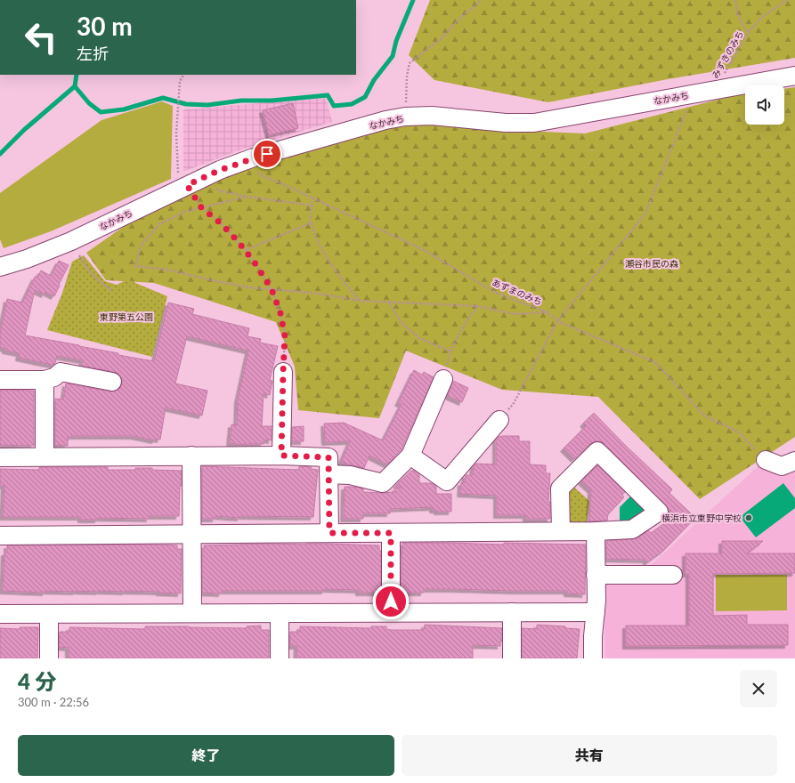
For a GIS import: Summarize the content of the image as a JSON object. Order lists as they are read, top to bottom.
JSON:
{
  "streets": {
    "street": ["なかみち"],
    "path": ["みずきのみち", "あずまのみち"]
  },
  "crossings": [
    ["みずきのみち", "なかみち"],
    ["なかみち", "あずまのみち"]
  ],
  "parks": ["瀬谷市民の森", "東野第五公園"],
  "places": ["横浜市立東野中学校"],
  "page": {
    "turn": ["30 m", "左折"],
    "heading": ["4 分", "300 m · 22:56"],
    "buttons": ["終了", "共有"]
  }
}
